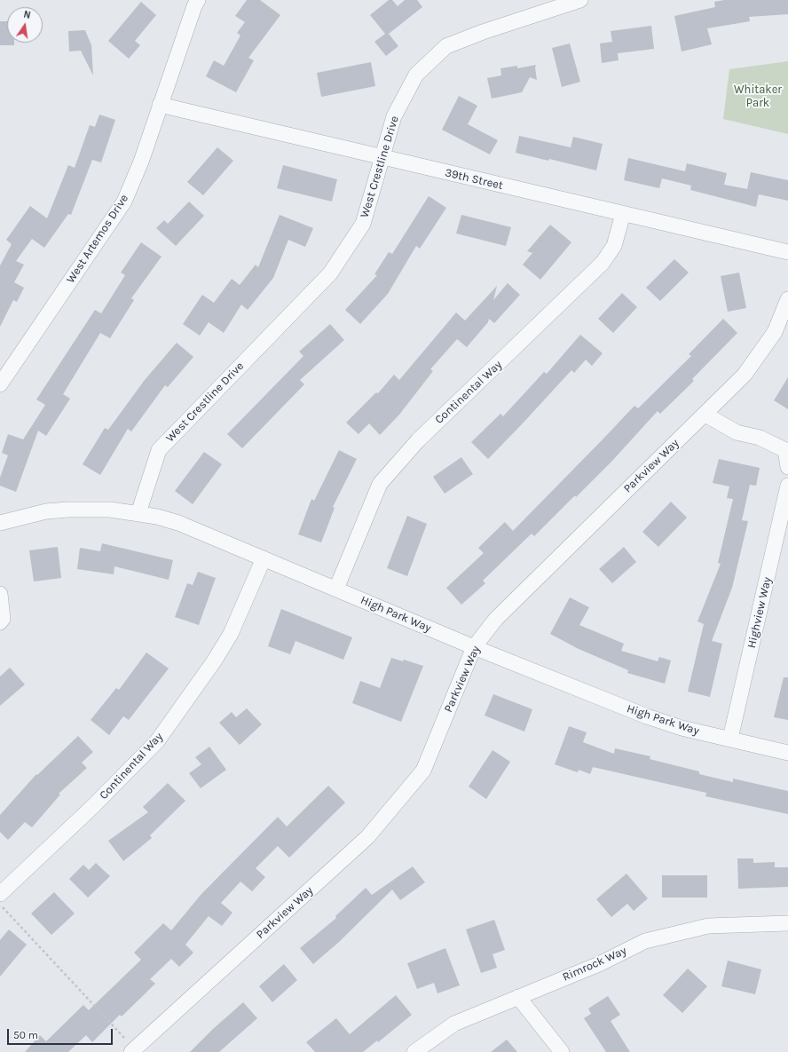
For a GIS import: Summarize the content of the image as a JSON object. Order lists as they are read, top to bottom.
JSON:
{
  "streets": {
    "street": [
      "West Crestline Drive",
      "39th Street",
      "West Artemos Drive",
      "Continental Way",
      "Parkview Way",
      "Highview Way",
      "High Park Way",
      "Rimrock Way"
    ]
  },
  "crossings": [
    ["West Crestline Drive", "39th Street"],
    ["West Crestline Drive", "High Park Way"],
    ["39th Street", "West Artemos Drive"],
    ["39th Street", "Continental Way"],
    ["Continental Way", "High Park Way"],
    ["Parkview Way", "High Park Way"],
    ["Highview Way", "High Park Way"]
  ],
  "parks": ["Whitaker Park"],
  "scale_bar": "50 m",
  "north": "top"
}
